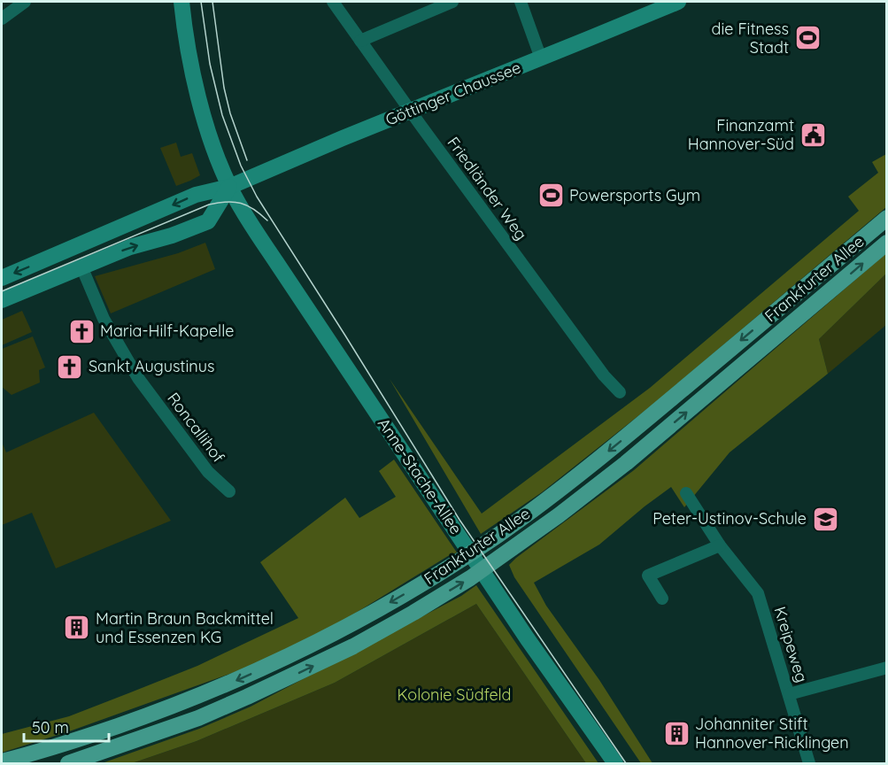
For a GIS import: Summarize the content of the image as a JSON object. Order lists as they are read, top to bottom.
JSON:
{
  "streets": {
    "main road": ["Frankfurter Allee"],
    "street": [
      "Göttinger Chaussee",
      "Friedländer Weg",
      "Roncallihof",
      "Anne-Stache-Allee",
      "Kreipeweg"
    ]
  },
  "crossings": [
    ["Göttinger Chaussee", "Friedländer Weg"],
    ["Göttinger Chaussee", "Anne-Stache-Allee"]
  ],
  "parks": ["Kolonie Südfeld"],
  "places": {
    "sports": ["die Fitness Stadt", "Powersports Gym"],
    "public building": ["Finanzamt Hannover-Süd"],
    "church": ["Maria-Hilf-Kapelle", "Sankt Augustinus"],
    "school or university": ["Peter-Ustinov-Schule"],
    "building": ["Martin Braun Backmittel und Essenzen KG", "Johanniter Stift Hannover-Ricklingen"]
  },
  "scale_bar": "50 m"
}
